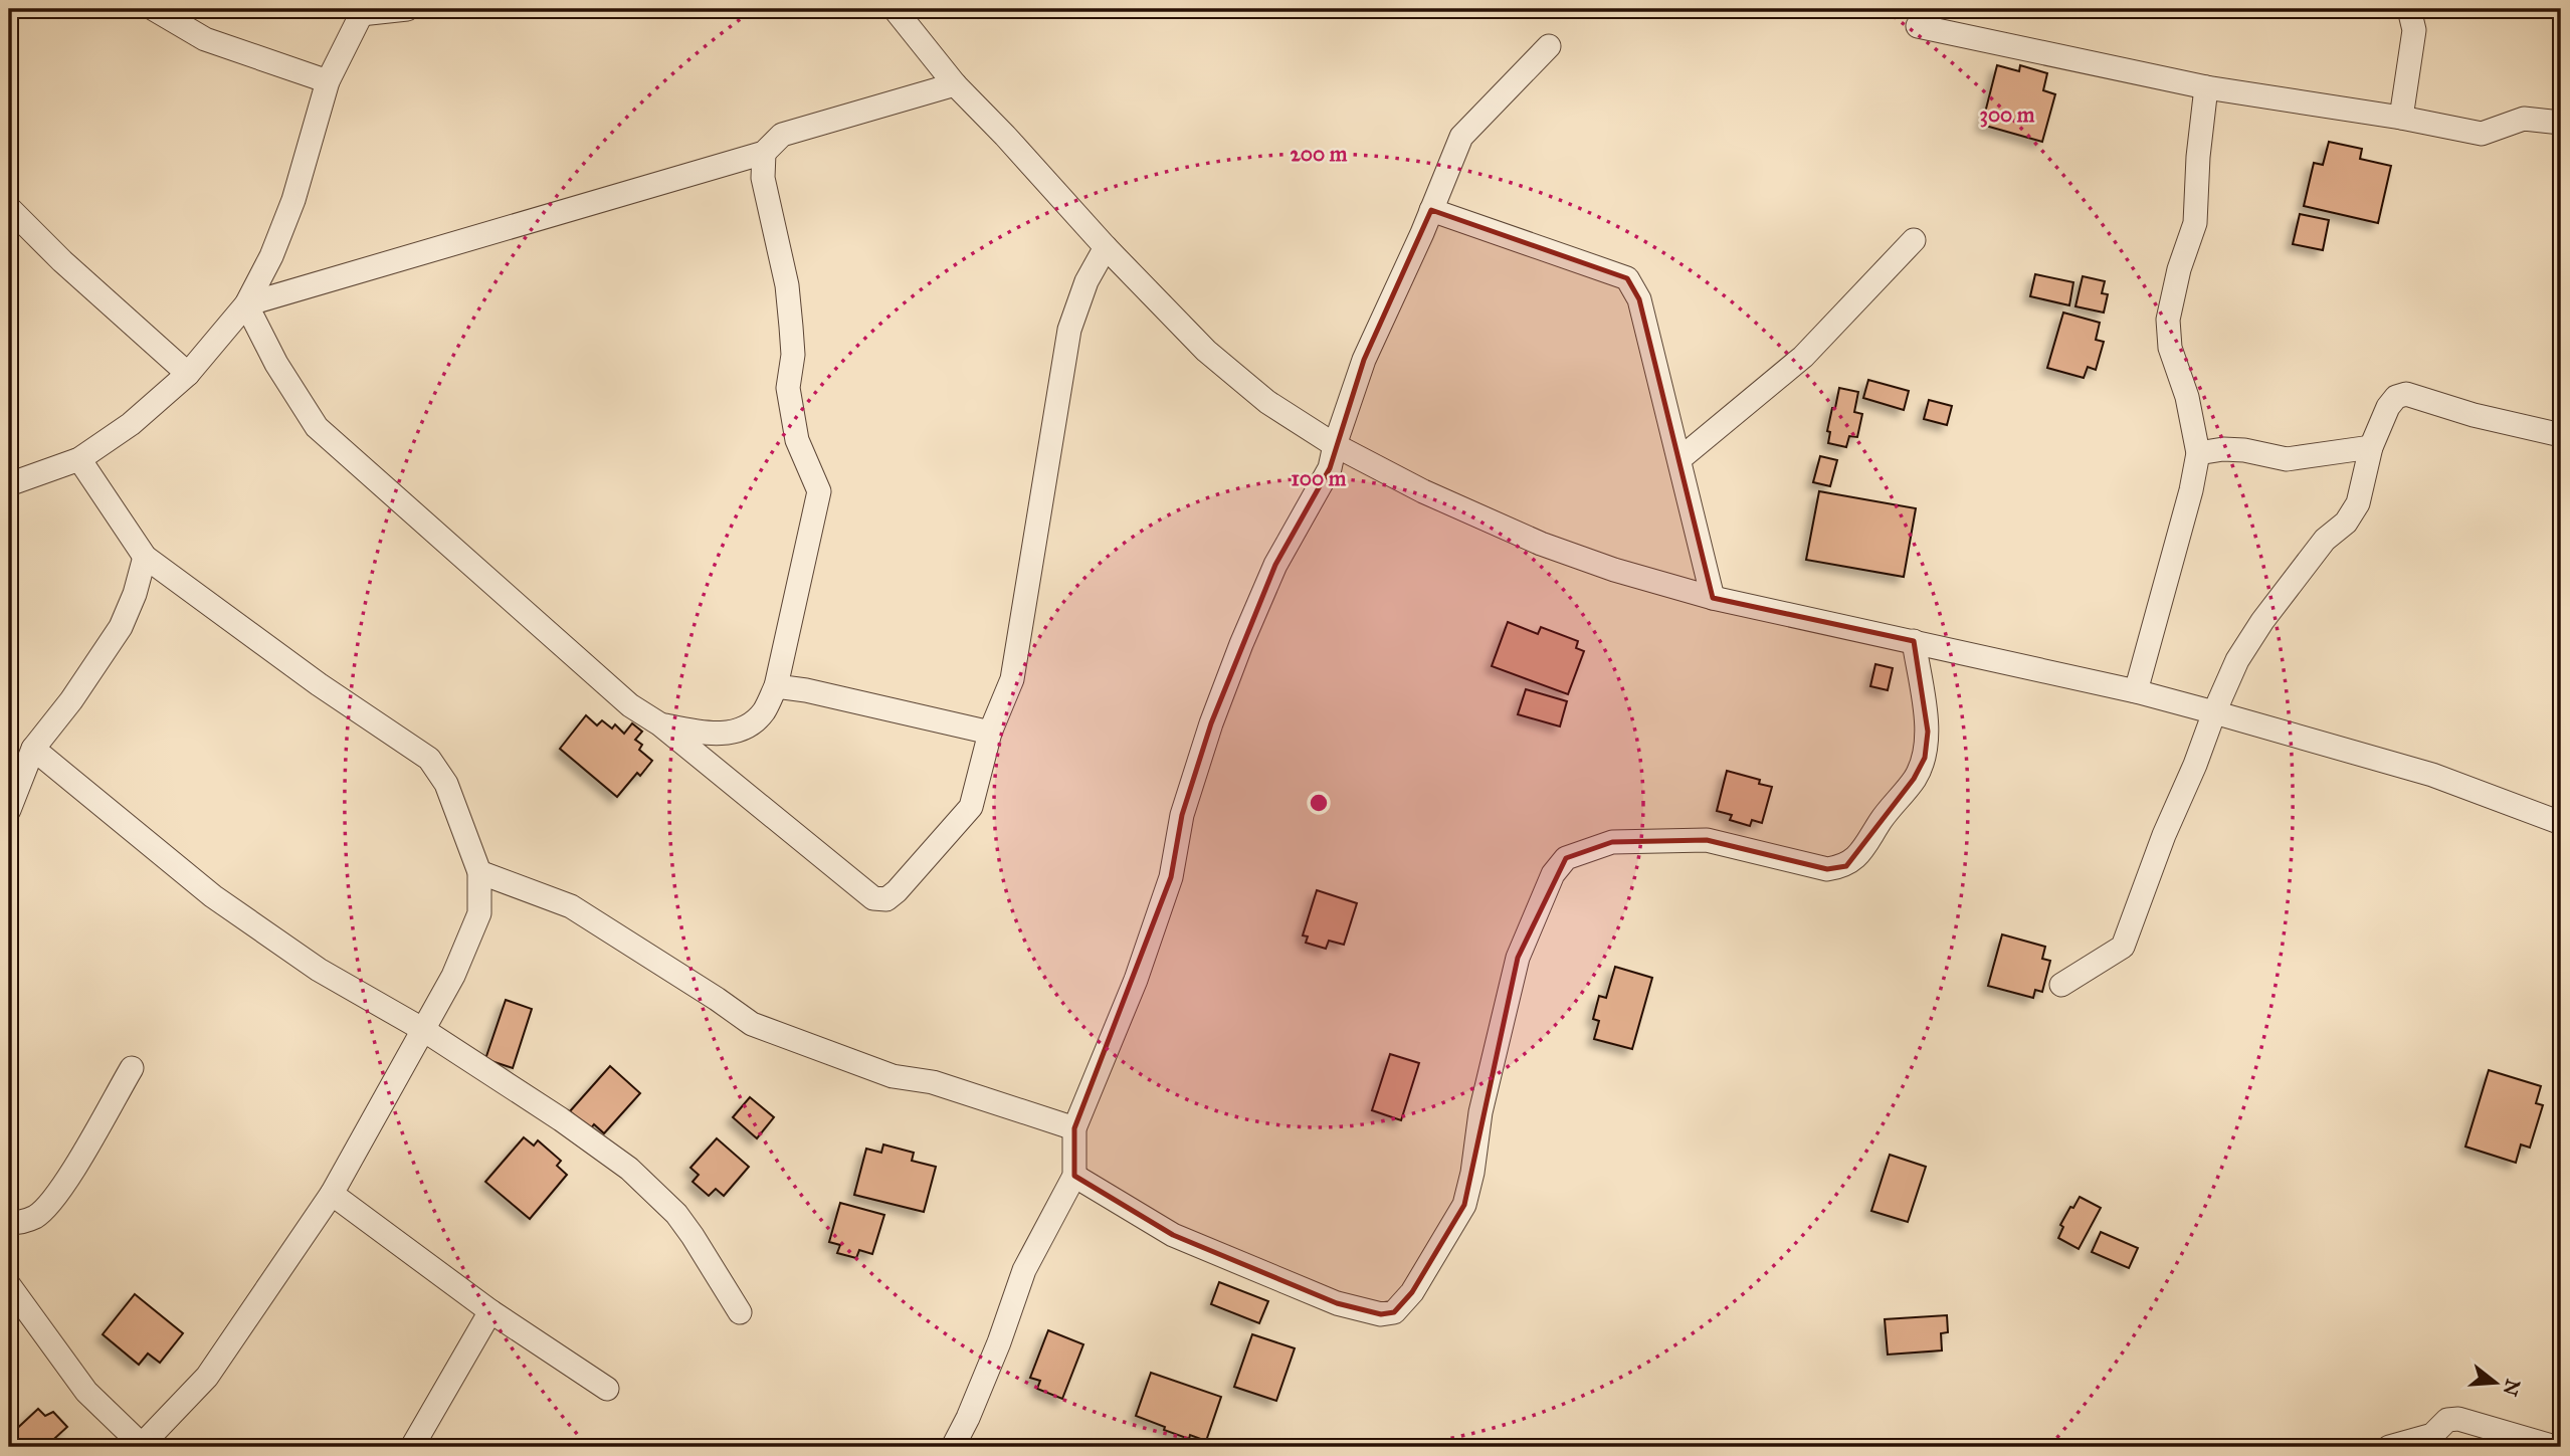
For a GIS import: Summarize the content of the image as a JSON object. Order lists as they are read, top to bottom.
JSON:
{
  "north": "right",
  "rings": ["300 m", "200 m", "100 m"]
}
